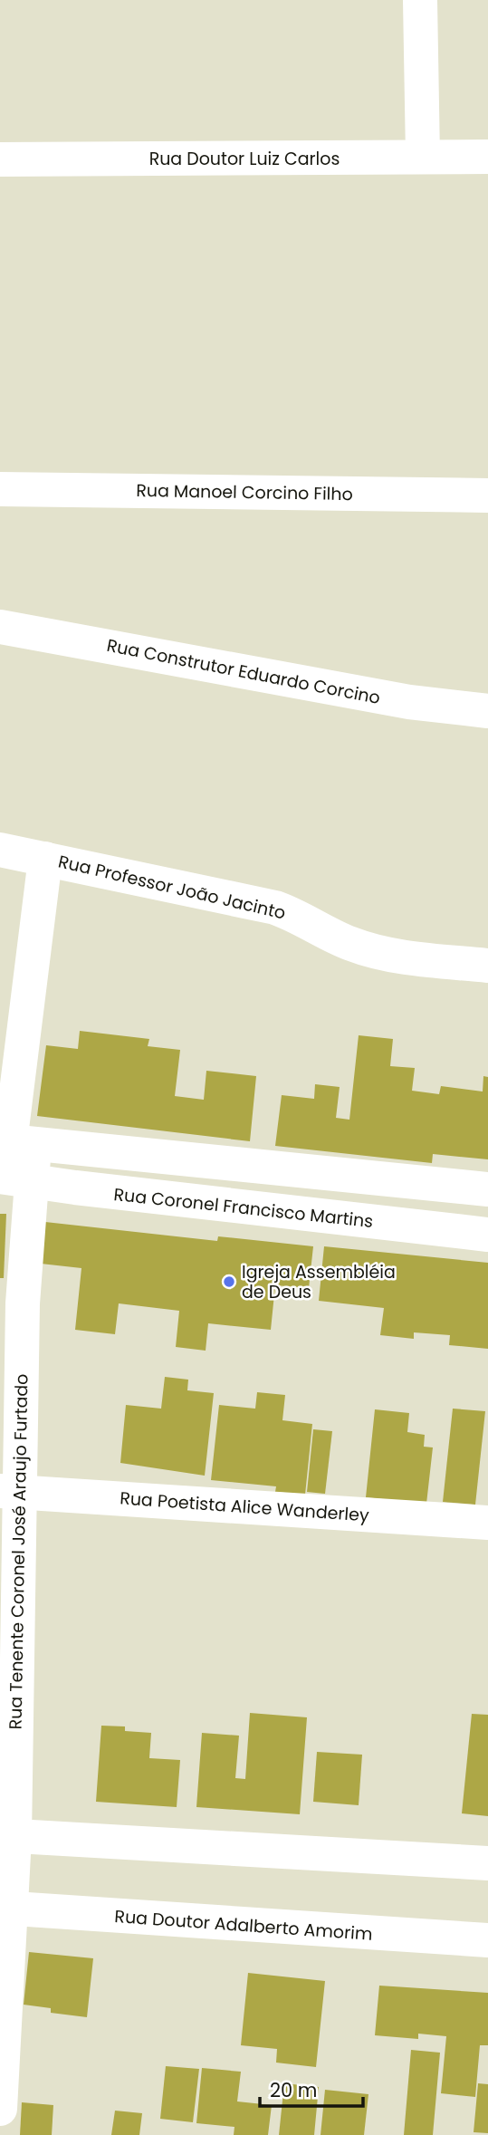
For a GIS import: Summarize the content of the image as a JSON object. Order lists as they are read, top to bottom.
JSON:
{
  "streets": {
    "street": [
      "Rua Doutor Luiz Carlos",
      "Rua Manoel Corcino Filho",
      "Rua Construtor Eduardo Corcino",
      "Rua Professor João Jacinto",
      "Rua Coronel Francisco Martins",
      "Rua Poetista Alice Wanderley",
      "Rua Tenente Coronel José Araujo Furtado",
      "Rua Doutor Adalberto Amorim"
    ]
  },
  "crossings": [
    ["Rua Professor João Jacinto", "Rua Tenente Coronel José Araujo Furtado"],
    ["Rua Coronel Francisco Martins", "Rua Tenente Coronel José Araujo Furtado"],
    ["Rua Poetista Alice Wanderley", "Rua Tenente Coronel José Araujo Furtado"],
    ["Rua Tenente Coronel José Araujo Furtado", "Rua Doutor Adalberto Amorim"]
  ],
  "places": ["Igreja Assembléia de Deus"],
  "scale_bar": "20 m"
}
